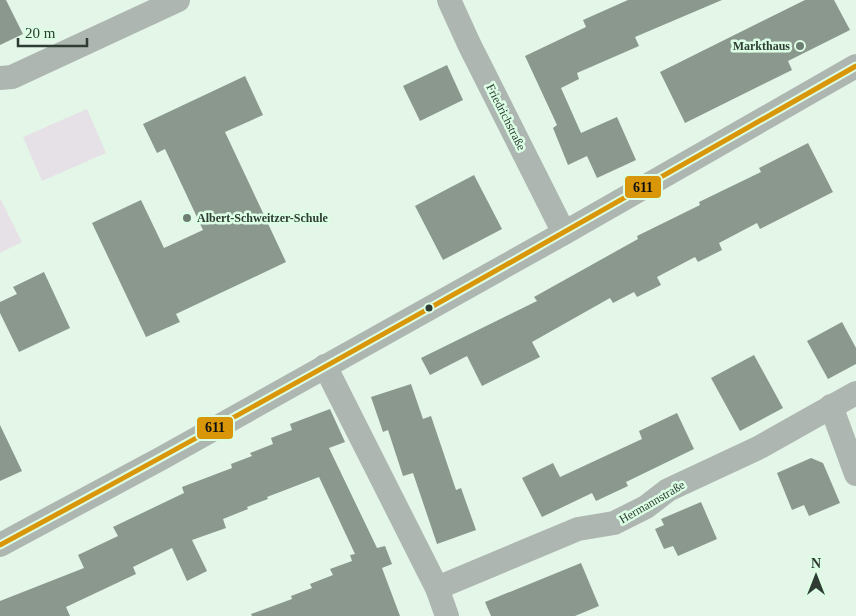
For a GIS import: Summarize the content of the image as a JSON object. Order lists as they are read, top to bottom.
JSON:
{
  "streets": {
    "street": ["Friedrichstraße", "Hermannstraße"]
  },
  "places": ["Markthaus", "Albert-Schweitzer-Schule"],
  "lines": ["transit line 611"],
  "scale_bar": "20 m",
  "north": "top"
}
